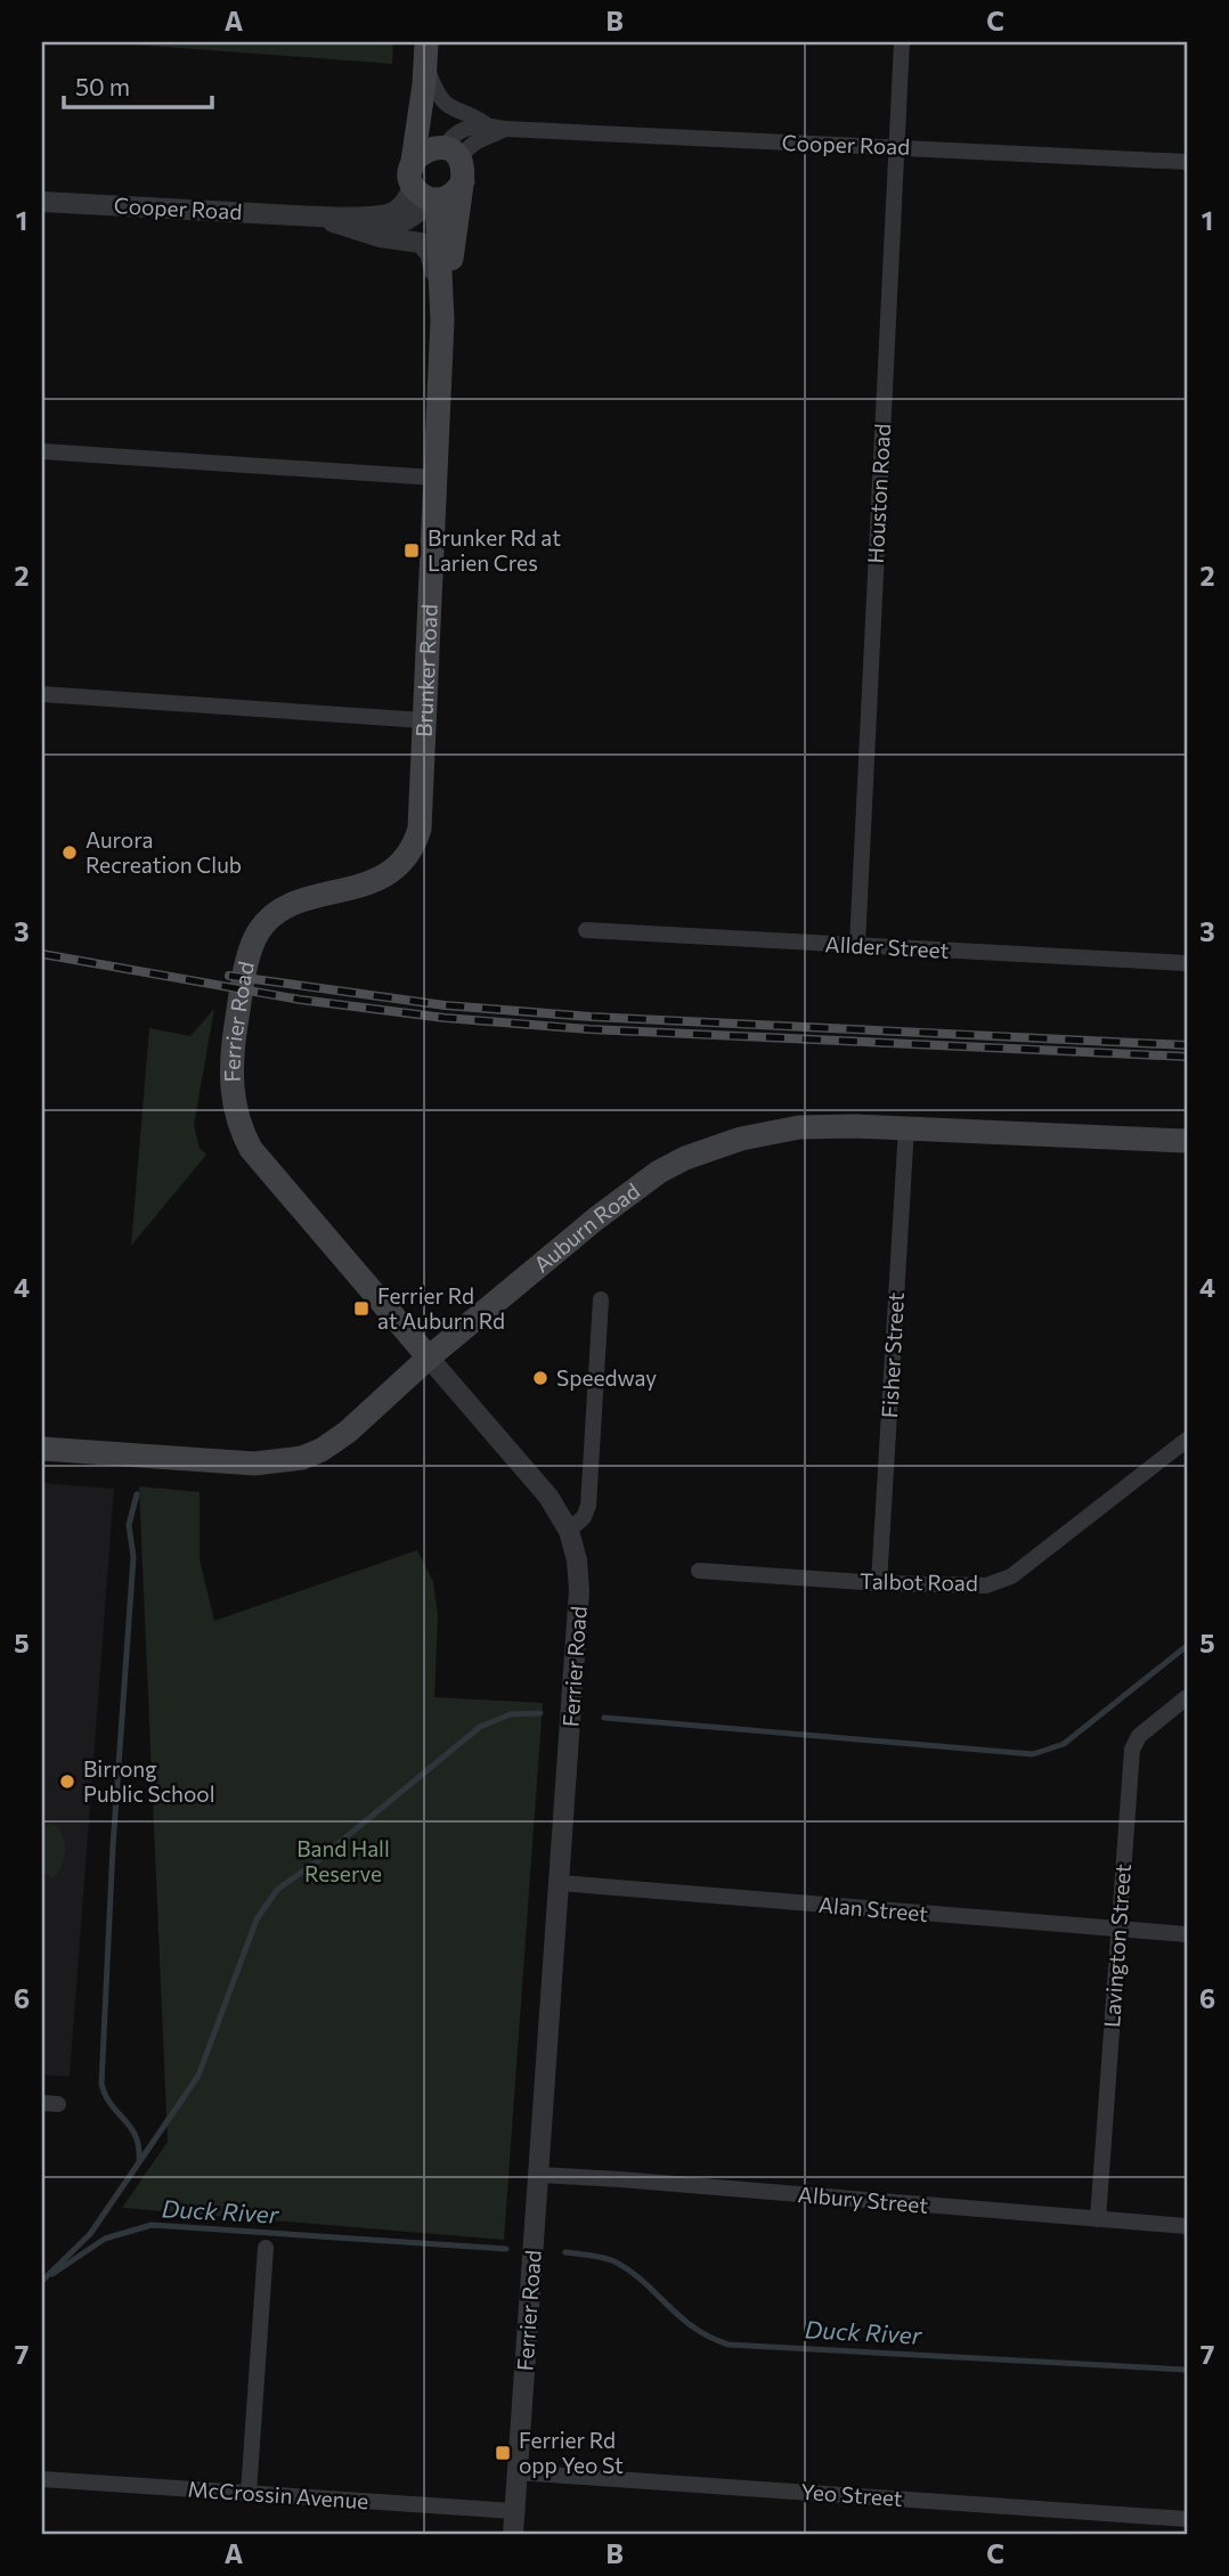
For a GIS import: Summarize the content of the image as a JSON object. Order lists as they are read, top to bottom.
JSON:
{
  "streets": {
    "main road": ["Brunker Road", "Ferrier Road", "Auburn Road"],
    "street": [
      "Cooper Road",
      "Houston Road",
      "Allder Street",
      "Fisher Street",
      "Talbot Road",
      "Alan Street",
      "Lavington Street",
      "Albury Street",
      "McCrossin Avenue",
      "Yeo Street"
    ]
  },
  "crossings": [
    ["Cooper Road", "Houston Road"],
    ["Cooper Road", "Brunker Road"],
    ["Houston Road", "Allder Street"],
    ["Brunker Road", "Ferrier Road"],
    ["Ferrier Road", "Auburn Road"],
    ["Ferrier Road", "Alan Street"],
    ["Ferrier Road", "Albury Street"],
    ["Ferrier Road", "McCrossin Avenue"],
    ["Ferrier Road", "Yeo Street"],
    ["Auburn Road", "Fisher Street"],
    ["Fisher Street", "Talbot Road"],
    ["Alan Street", "Lavington Street"],
    ["Lavington Street", "Albury Street"]
  ],
  "water": ["Duck River"],
  "parks": ["Band Hall Reserve"],
  "places": {
    "transit": ["Brunker Rd at Larien Cres", "Ferrier Rd at Auburn Rd", "Ferrier Rd opp Yeo St"],
    "other": ["Aurora Recreation Club", "Speedway", "Birrong Public School"]
  },
  "scale_bar": "50 m",
  "grid": {
    "columns": ["A", "B", "C"],
    "rows": [
      "1",
      "2",
      "3",
      "4",
      "5",
      "6",
      "7"
    ]
  }
}
